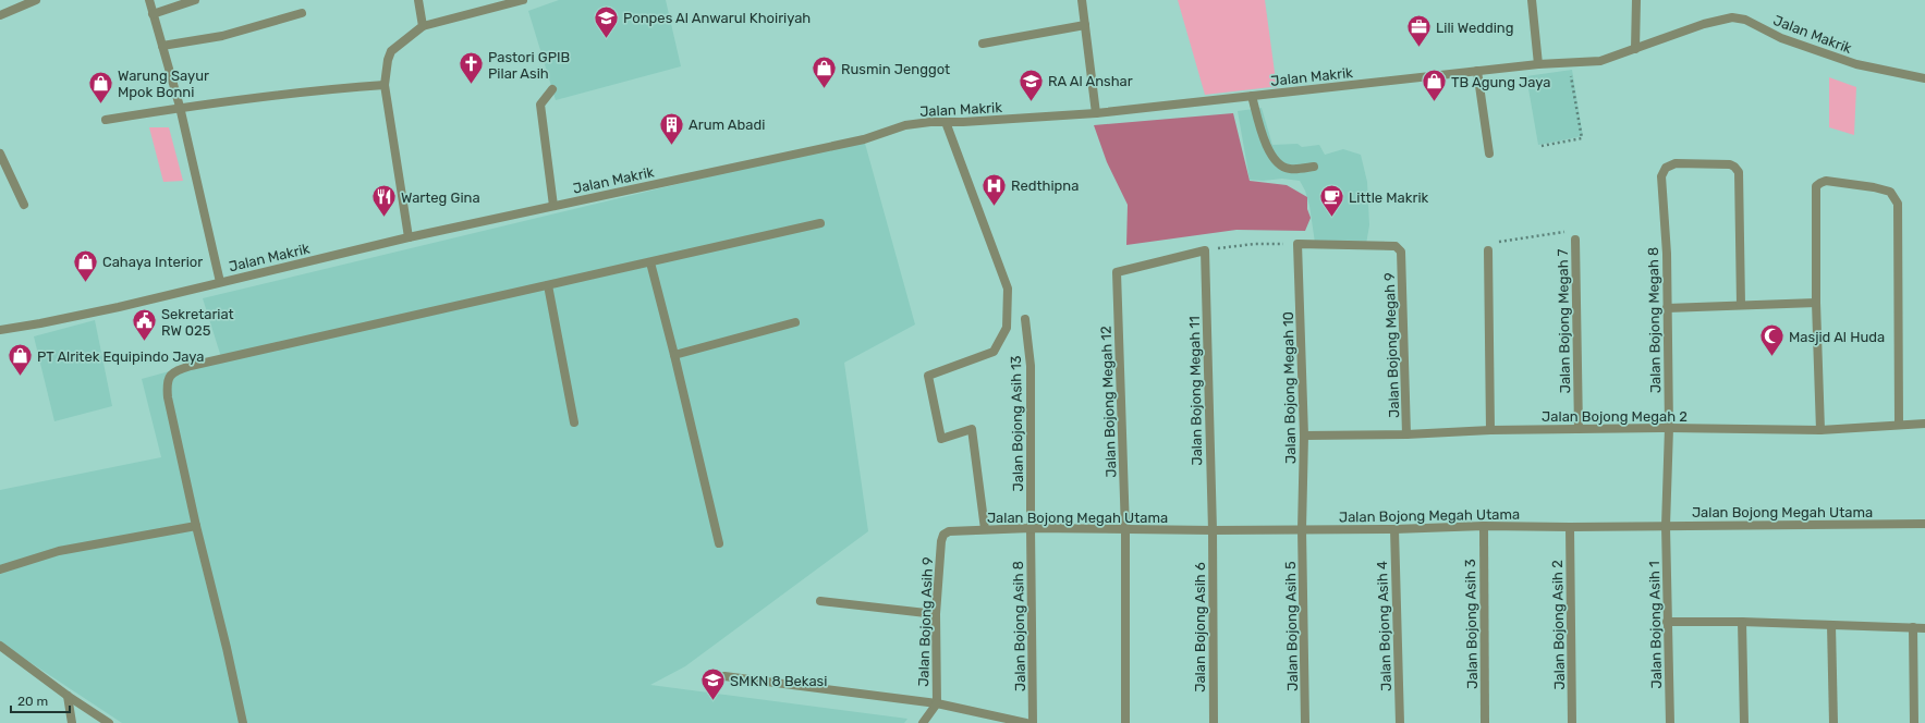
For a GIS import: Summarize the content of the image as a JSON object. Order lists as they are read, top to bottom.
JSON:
{
  "streets": {
    "street": [
      "Jalan Makrik",
      "Jalan Bojong Megah 8",
      "Jalan Bojong Megah 7",
      "Jalan Bojong Megah 9",
      "Jalan Bojong Megah 10",
      "Jalan Bojong Megah 11",
      "Jalan Bojong Megah 12",
      "Jalan Bojong Megah 2",
      "Jalan Bojong Asih 13",
      "Jalan Bojong Megah Utama",
      "Jalan Bojong Asih 9",
      "Jalan Bojong Asih 3",
      "Jalan Bojong Asih 2",
      "Jalan Bojong Asih 1",
      "Jalan Bojong Asih 8",
      "Jalan Bojong Asih 5",
      "Jalan Bojong Asih 4",
      "Jalan Bojong Asih 6"
    ]
  },
  "crossings": [
    ["Jalan Bojong Megah 8", "Jalan Bojong Megah 2"],
    ["Jalan Bojong Megah 8", "Jalan Bojong Megah Utama"],
    ["Jalan Bojong Megah 8", "Jalan Bojong Asih 1"],
    ["Jalan Bojong Megah 7", "Jalan Bojong Megah 2"],
    ["Jalan Bojong Megah 9", "Jalan Bojong Megah 10"],
    ["Jalan Bojong Megah 9", "Jalan Bojong Megah 2"],
    ["Jalan Bojong Megah 10", "Jalan Bojong Megah 2"],
    ["Jalan Bojong Megah 10", "Jalan Bojong Megah Utama"],
    ["Jalan Bojong Megah 10", "Jalan Bojong Asih 5"],
    ["Jalan Bojong Megah 11", "Jalan Bojong Megah 12"],
    ["Jalan Bojong Megah 11", "Jalan Bojong Megah Utama"],
    ["Jalan Bojong Megah 11", "Jalan Bojong Asih 6"],
    ["Jalan Bojong Megah 12", "Jalan Bojong Megah Utama"],
    ["Jalan Bojong Asih 13", "Jalan Bojong Megah Utama"],
    ["Jalan Bojong Asih 13", "Jalan Bojong Asih 8"],
    ["Jalan Bojong Megah Utama", "Jalan Bojong Asih 9"],
    ["Jalan Bojong Megah Utama", "Jalan Bojong Asih 3"],
    ["Jalan Bojong Megah Utama", "Jalan Bojong Asih 2"],
    ["Jalan Bojong Megah Utama", "Jalan Bojong Asih 1"],
    ["Jalan Bojong Megah Utama", "Jalan Bojong Asih 8"],
    ["Jalan Bojong Megah Utama", "Jalan Bojong Asih 5"],
    ["Jalan Bojong Megah Utama", "Jalan Bojong Asih 4"],
    ["Jalan Bojong Megah Utama", "Jalan Bojong Asih 6"]
  ],
  "places": {
    "school or university": ["Ponpes Al Anwarul Khoiriyah", "RA Al Anshar", "SMKN 8 Bekasi"],
    "office": ["Lili Wedding"],
    "church": ["Pastori GPIB Pilar Asih"],
    "shop": [
      "Rusmin Jenggot",
      "TB Agung Jaya",
      "Warung Sayur Mpok Bonni",
      "Cahaya Interior",
      "PT Alritek Equipindo Jaya"
    ],
    "building": ["Arum Abadi"],
    "hospital": ["Redthipna"],
    "restaurant": ["Warteg Gina"],
    "cafe": ["Little Makrik"],
    "public building": ["Sekretariat RW 025"],
    "mosque": ["Masjid Al Huda"]
  },
  "scale_bar": "20 m"
}
